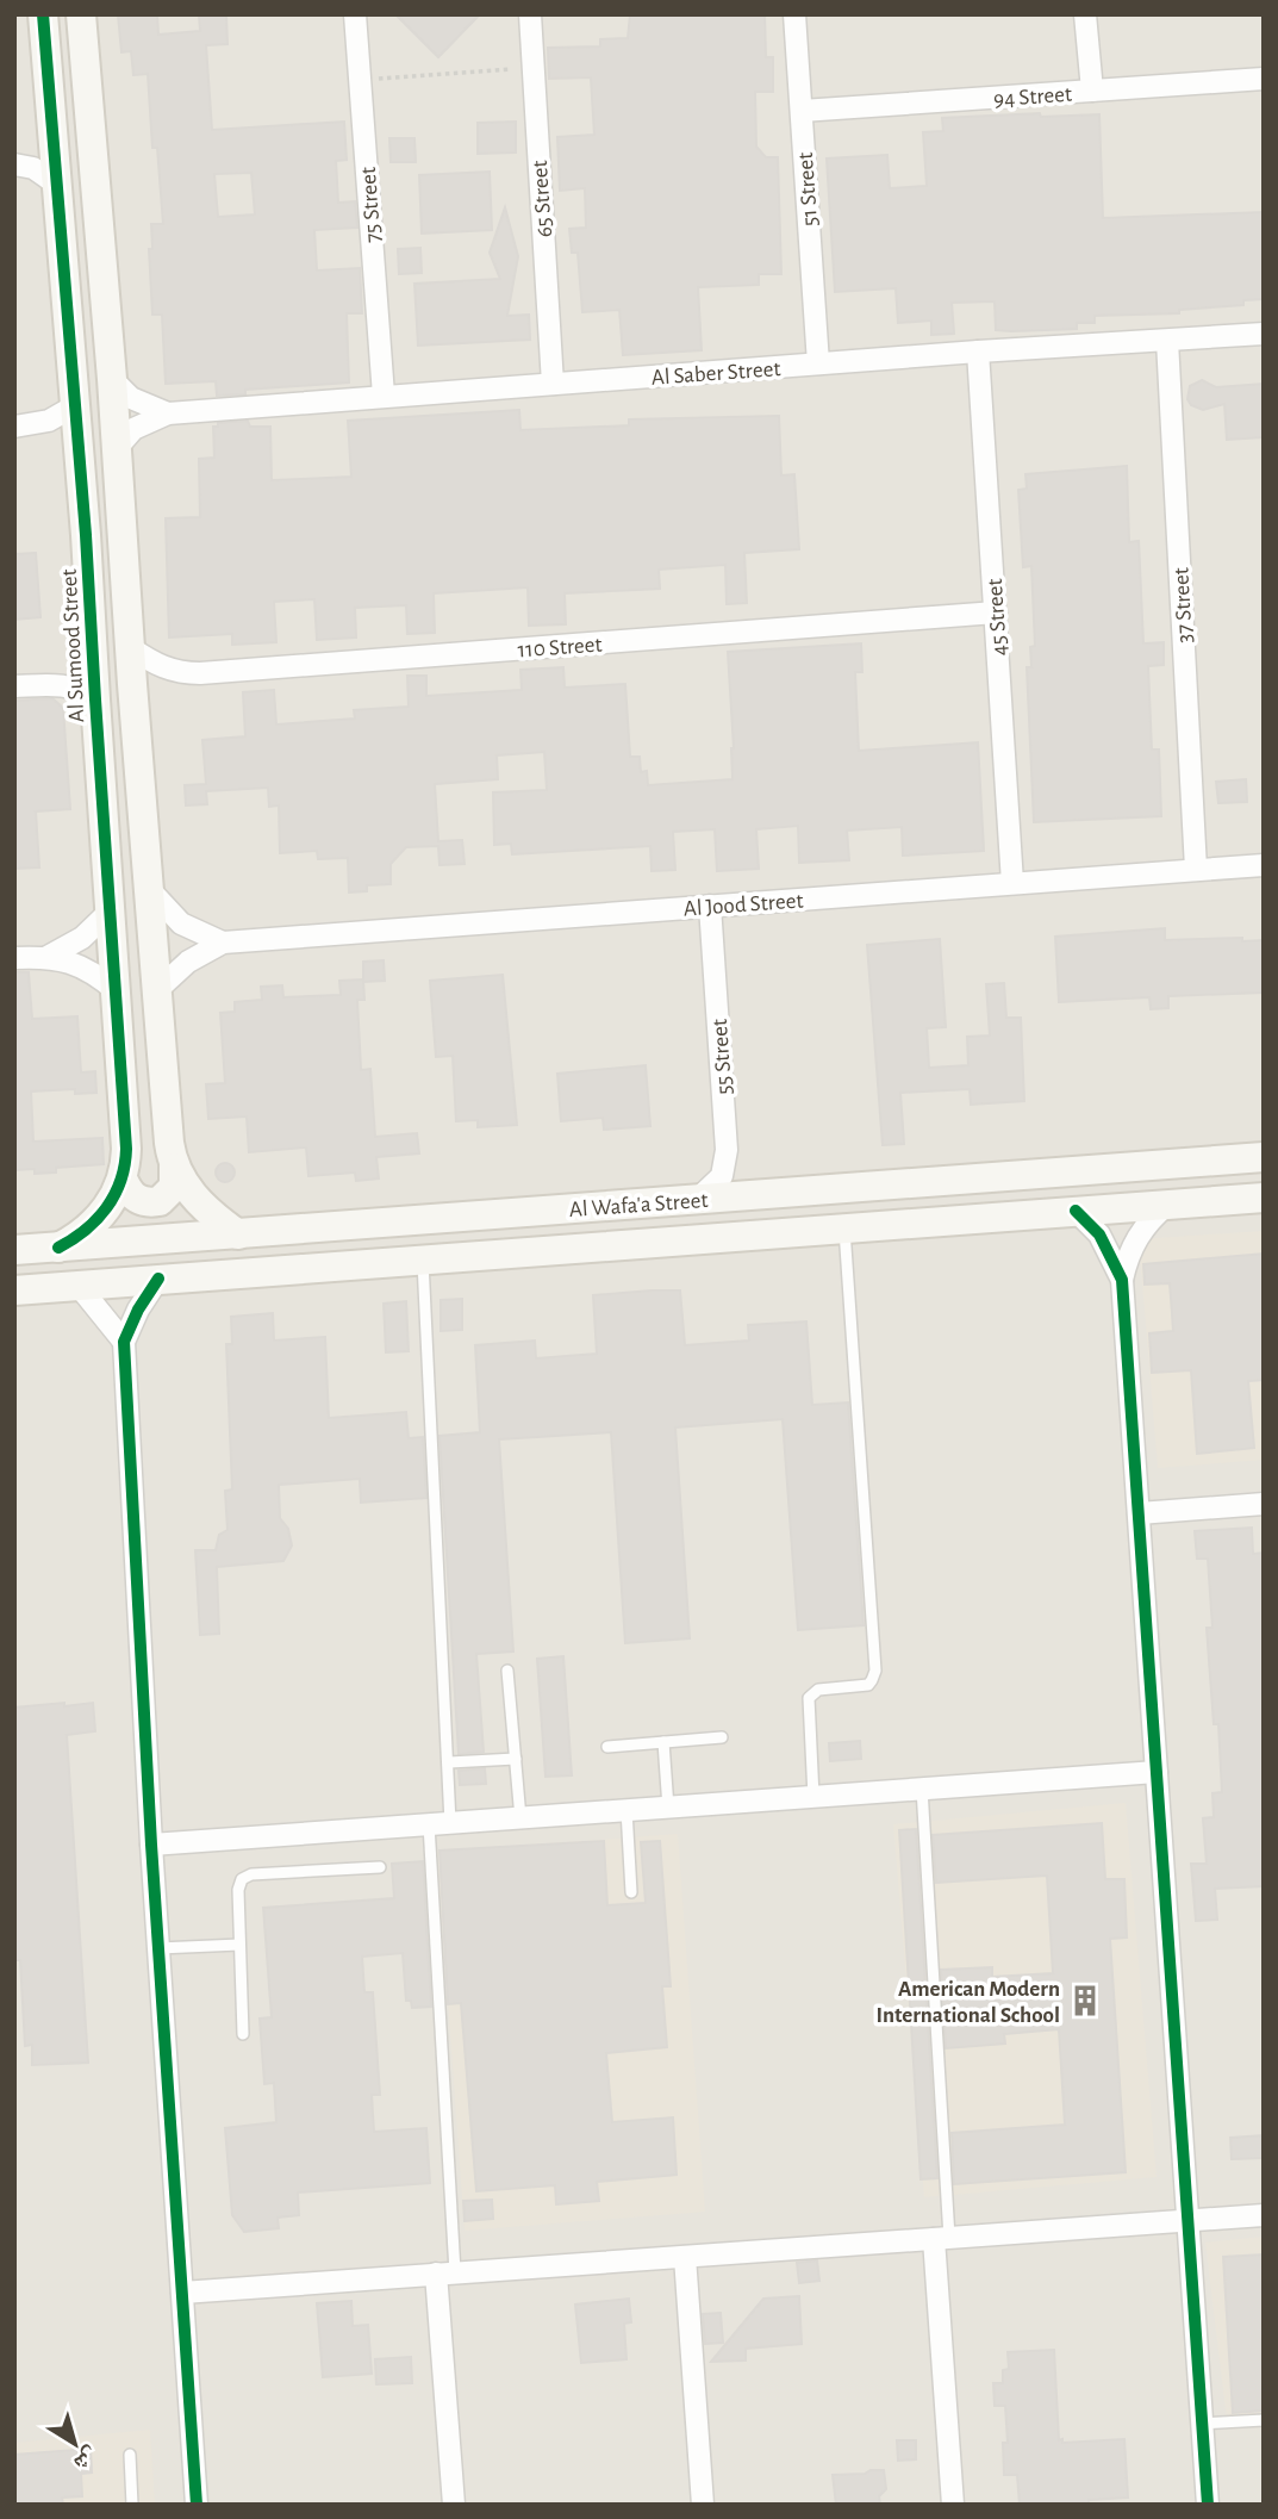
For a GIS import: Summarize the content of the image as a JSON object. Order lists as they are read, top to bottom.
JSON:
{
  "streets": {
    "street": [
      "94 Street",
      "51 Street",
      "65 Street",
      "75 Street",
      "Al Saber Street",
      "37 Street",
      "45 Street",
      "Al Sumood Street",
      "110 Street",
      "Al Jood Street",
      "55 Street",
      "Al Wafa'a Street"
    ]
  },
  "crossings": [
    ["94 Street", "51 Street"],
    ["51 Street", "Al Saber Street"],
    ["65 Street", "Al Saber Street"],
    ["75 Street", "Al Saber Street"],
    ["Al Saber Street", "37 Street"],
    ["Al Saber Street", "45 Street"],
    ["37 Street", "Al Jood Street"],
    ["45 Street", "110 Street"],
    ["45 Street", "Al Jood Street"],
    ["Al Sumood Street", "Al Wafa'a Street"],
    ["Al Jood Street", "55 Street"],
    ["55 Street", "Al Wafa'a Street"]
  ],
  "places": {
    "building": ["American Modern International School"]
  },
  "north": "bottom right"
}
